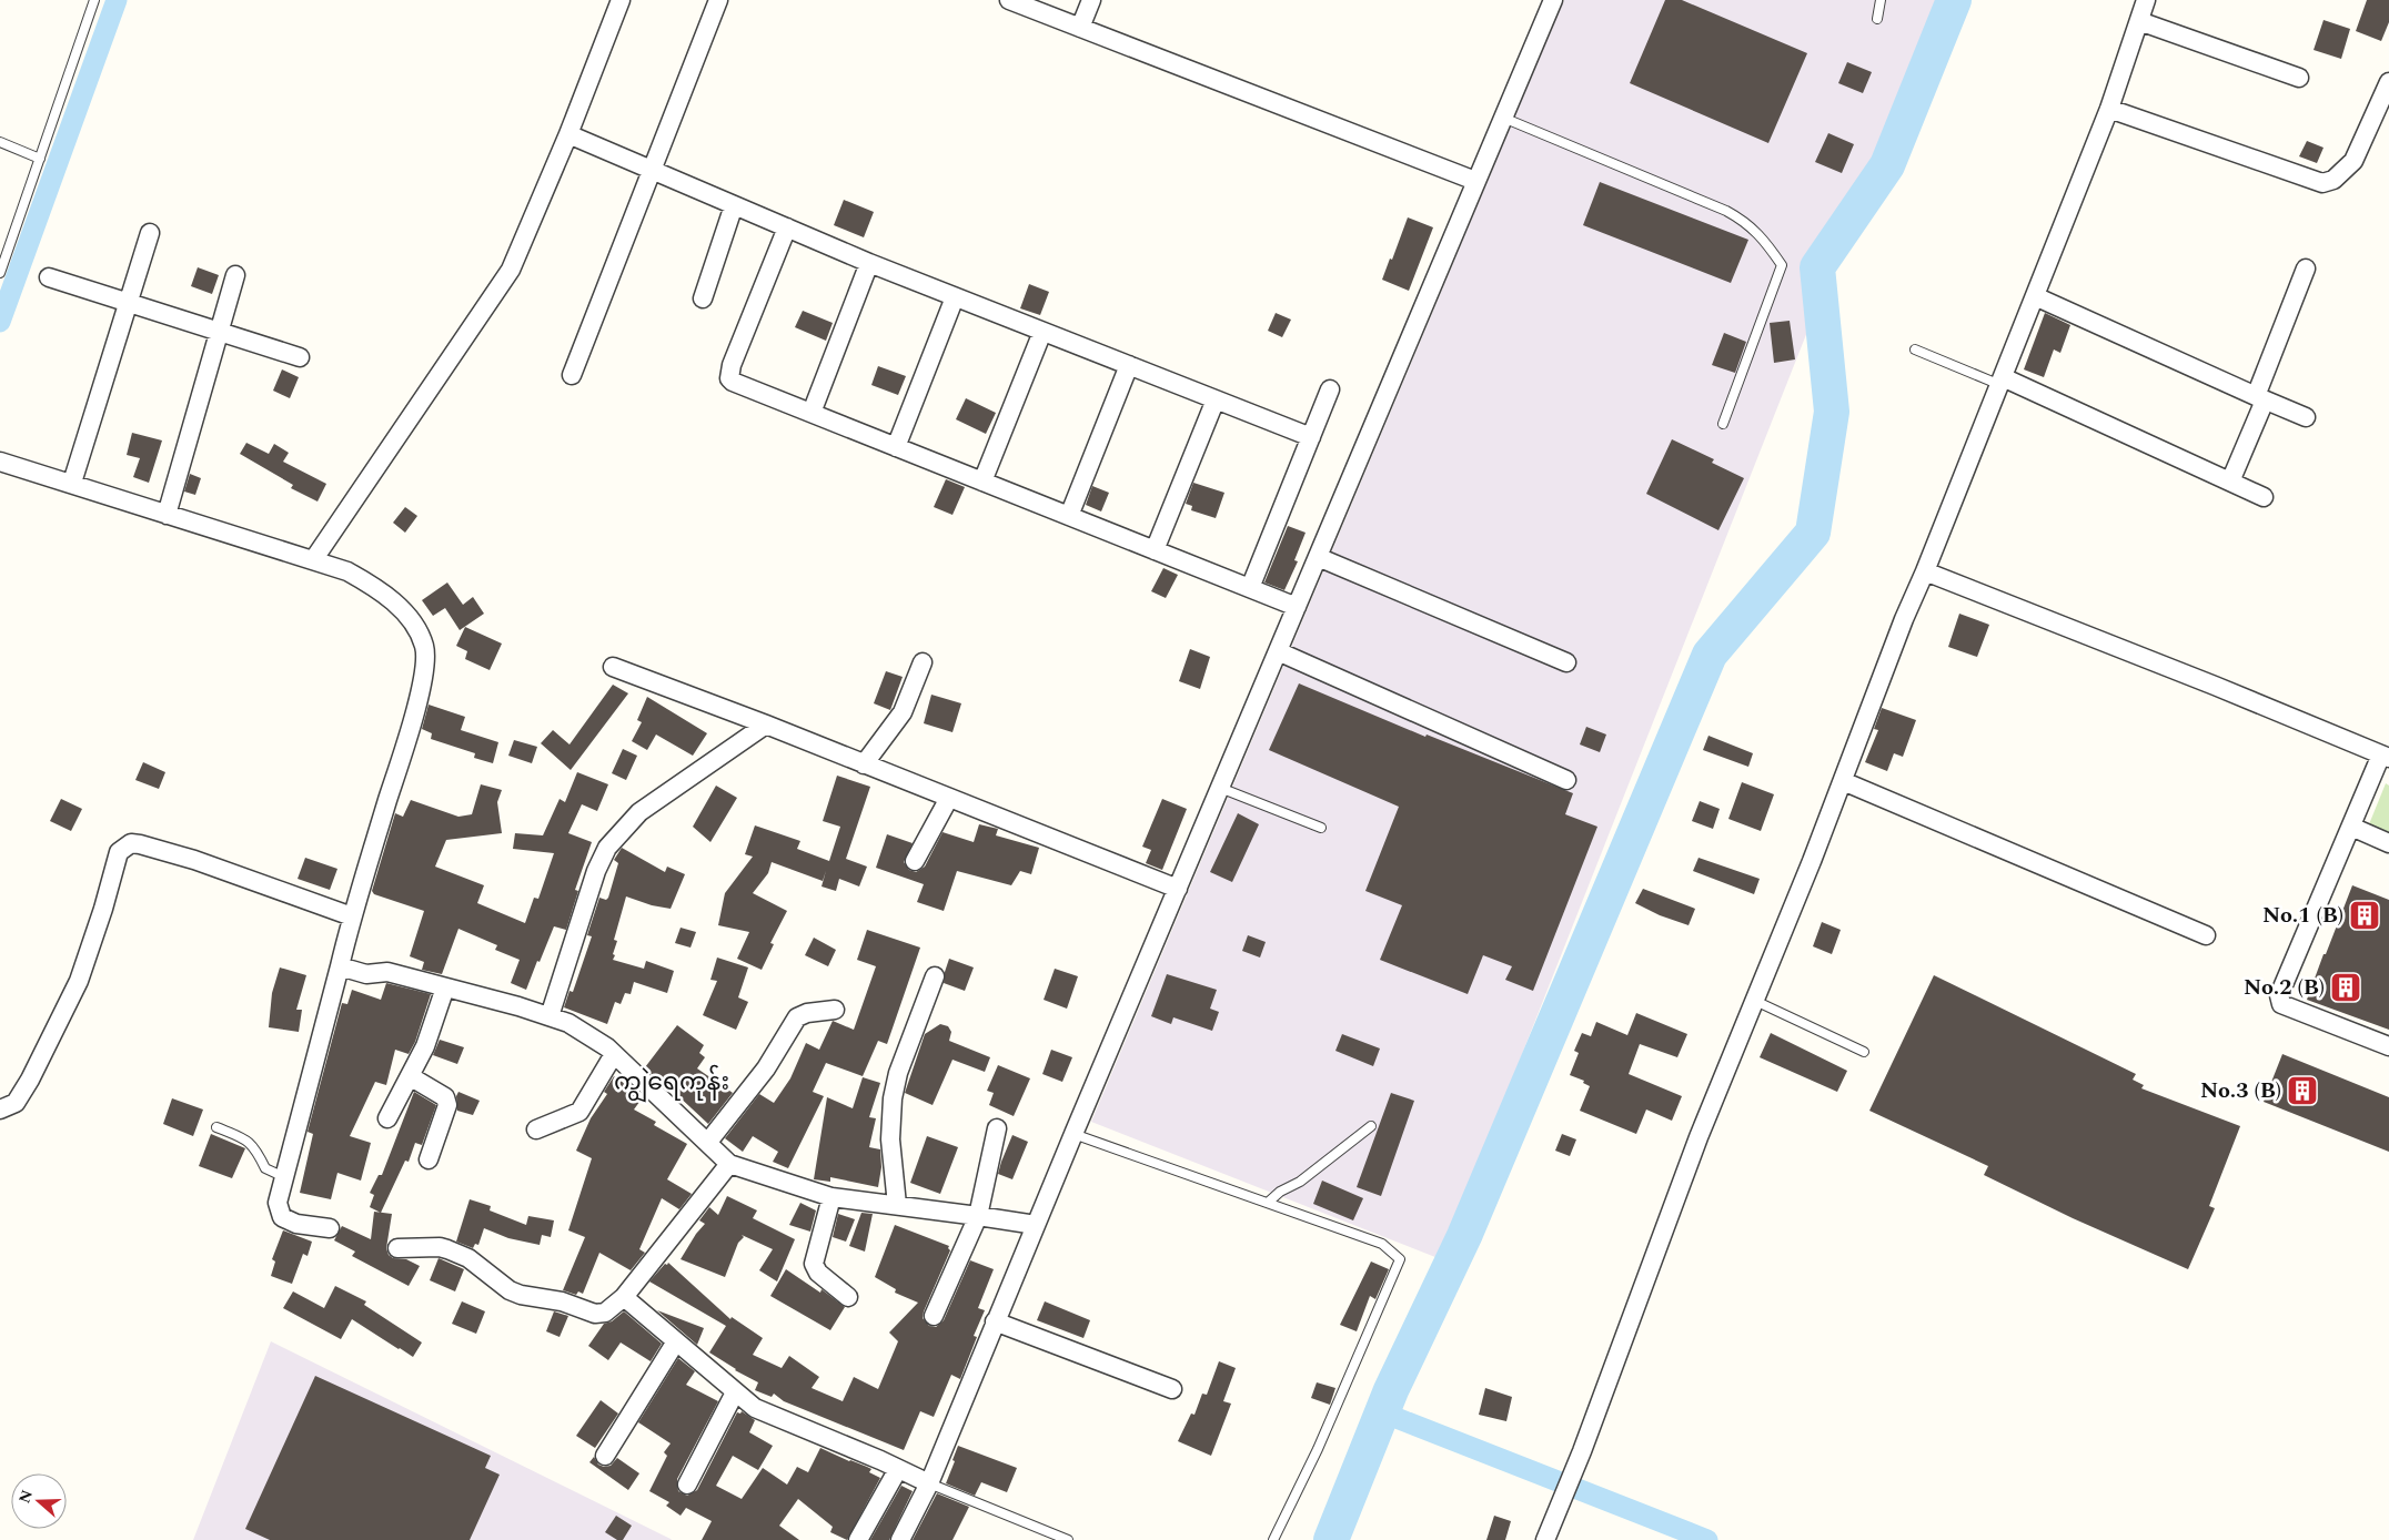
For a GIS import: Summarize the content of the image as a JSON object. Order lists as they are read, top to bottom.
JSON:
{
  "districts": ["ကျွဲရေကုန်း"],
  "places": {
    "building": ["No.1 (B)", "No.2 (B)", "No.3 (B)"]
  },
  "north": "left"
}
